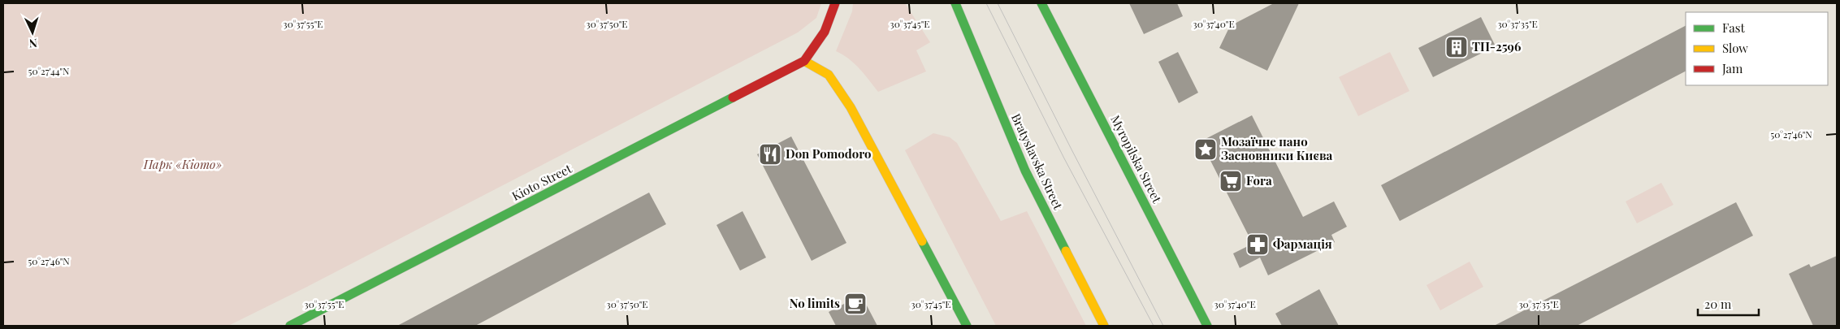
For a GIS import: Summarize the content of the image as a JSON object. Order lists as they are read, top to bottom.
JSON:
{
  "streets": {
    "street": ["Myropilska Street", "Bratyslavska Street", "Kioto Street"]
  },
  "parks": ["Парк «Кіото»"],
  "places": {
    "building": ["ТП-2596"],
    "place": ["Мозаїчне пано Засновники Києва"],
    "restaurant": ["Don Pomodoro"],
    "supermarket": ["Fora"],
    "pharmacy": ["Фармація"],
    "cafe": ["No limits"]
  },
  "legend": ["Fast", "Slow", "Jam"],
  "scale_bar": "20 m",
  "north": "bottom",
  "coordinates": [
    "30°37'55\"E",
    "30°37'50\"E",
    "30°37'45\"E",
    "30°37'40\"E",
    "30°37'35\"E",
    "50°27'44\"N",
    "50°27'46\"N"
  ]
}
